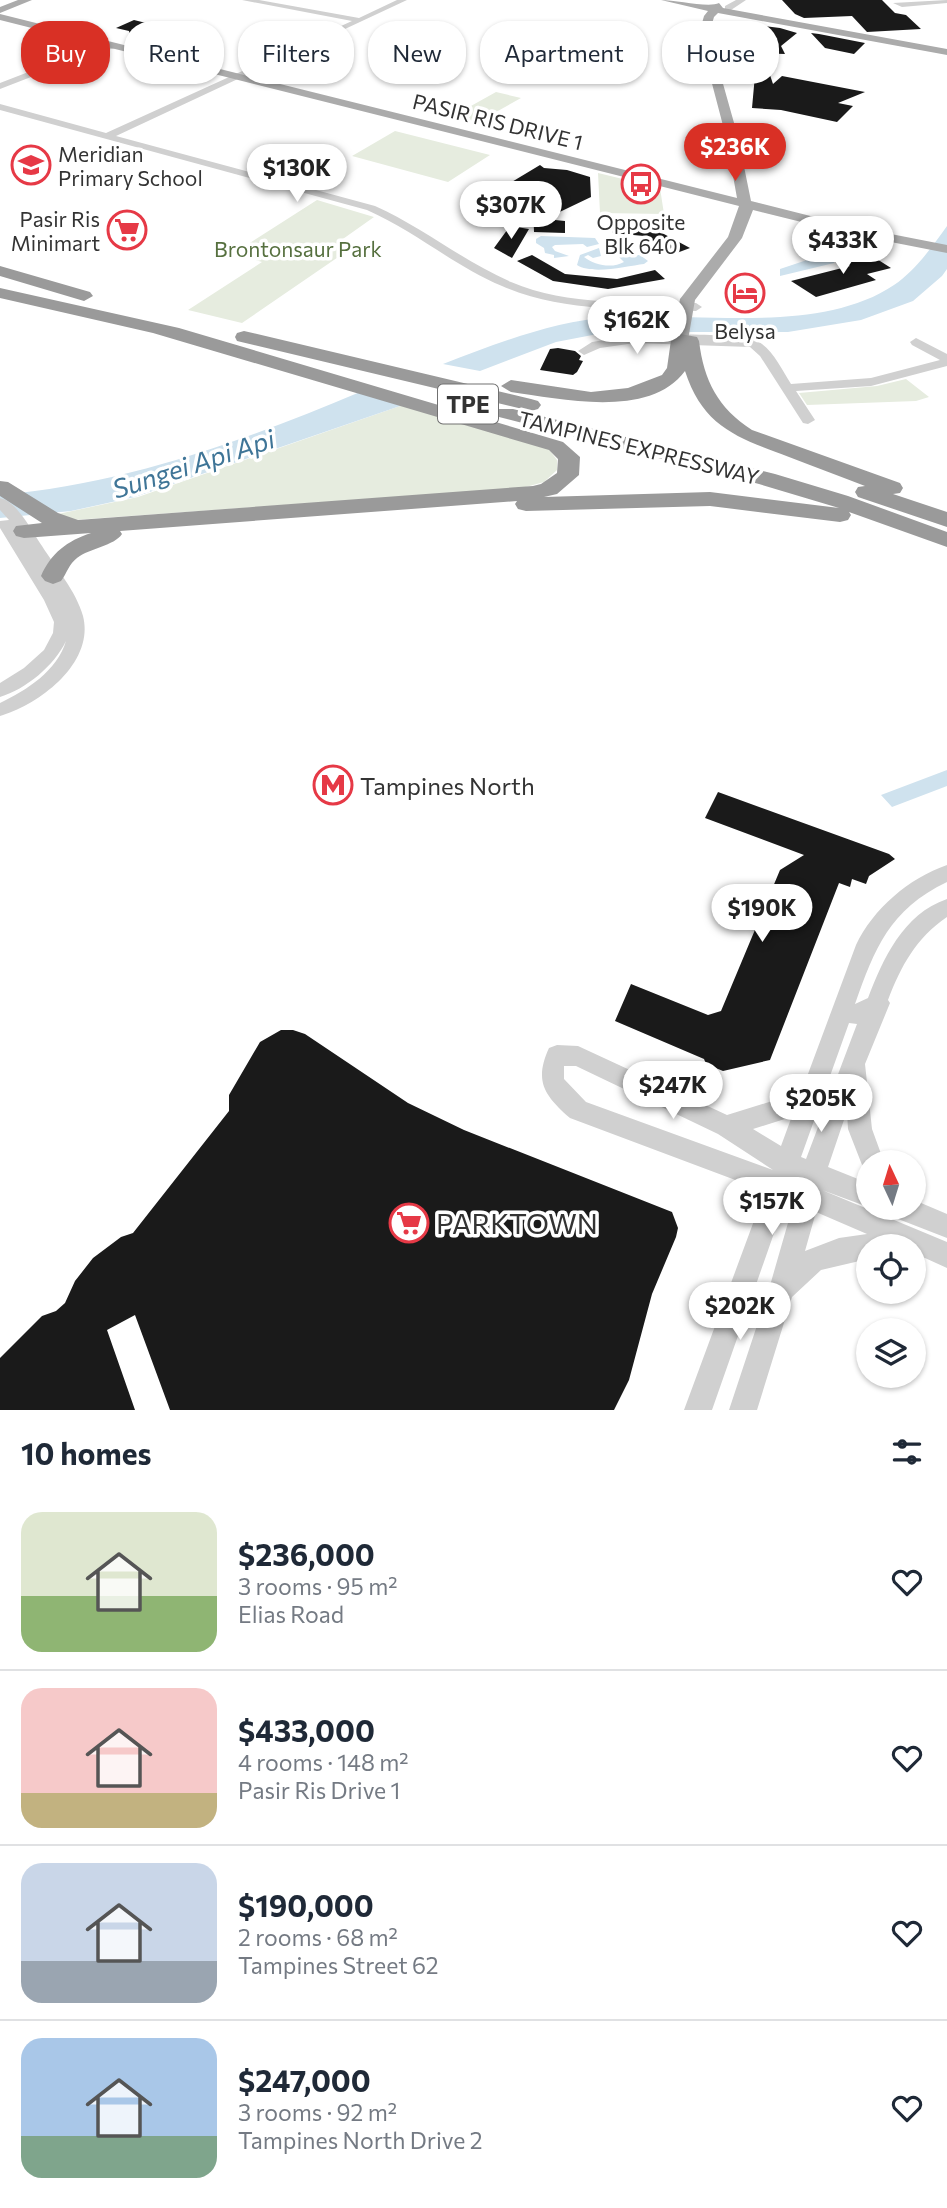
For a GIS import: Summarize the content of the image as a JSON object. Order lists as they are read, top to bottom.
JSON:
{
  "streets": {
    "highway": ["TPE", "TAMPINES EXPRESSWAY"],
    "main road": ["PASIR RIS DRIVE 1"]
  },
  "water": ["Sungei Api Api"],
  "parks": ["Brontonsaur Park"],
  "places": {
    "school or university": ["Meridian Primary School"],
    "bus stop": ["Opposite Blk 640"],
    "supermarket": ["Pasir Ris Minimart", "PARKTOWN"],
    "hotel": ["Belysa"],
    "metro station": ["Tampines North"]
  },
  "north": "top",
  "page": {
    "chip": [
      "Buy",
      "Rent",
      "Filters",
      "New",
      "Apartment",
      "House"
    ],
    "price": [
      "$236K",
      "$130K",
      "$307K",
      "$433K",
      "$162K",
      "$190K",
      "$247K",
      "$205K",
      "$157K",
      "$202K"
    ],
    "heading": "10 homes",
    "list": [
      {
        "name": "$236,000",
        "note": "3 rooms · 95 m² · Elias Road"
      },
      {
        "name": "$433,000",
        "note": "4 rooms · 148 m² · Pasir Ris Drive 1"
      },
      {
        "name": "$190,000",
        "note": "2 rooms · 68 m² · Tampines Street 62"
      },
      {
        "name": "$247,000",
        "note": "3 rooms · 92 m² · Tampines North Drive 2"
      }
    ]
  }
}
